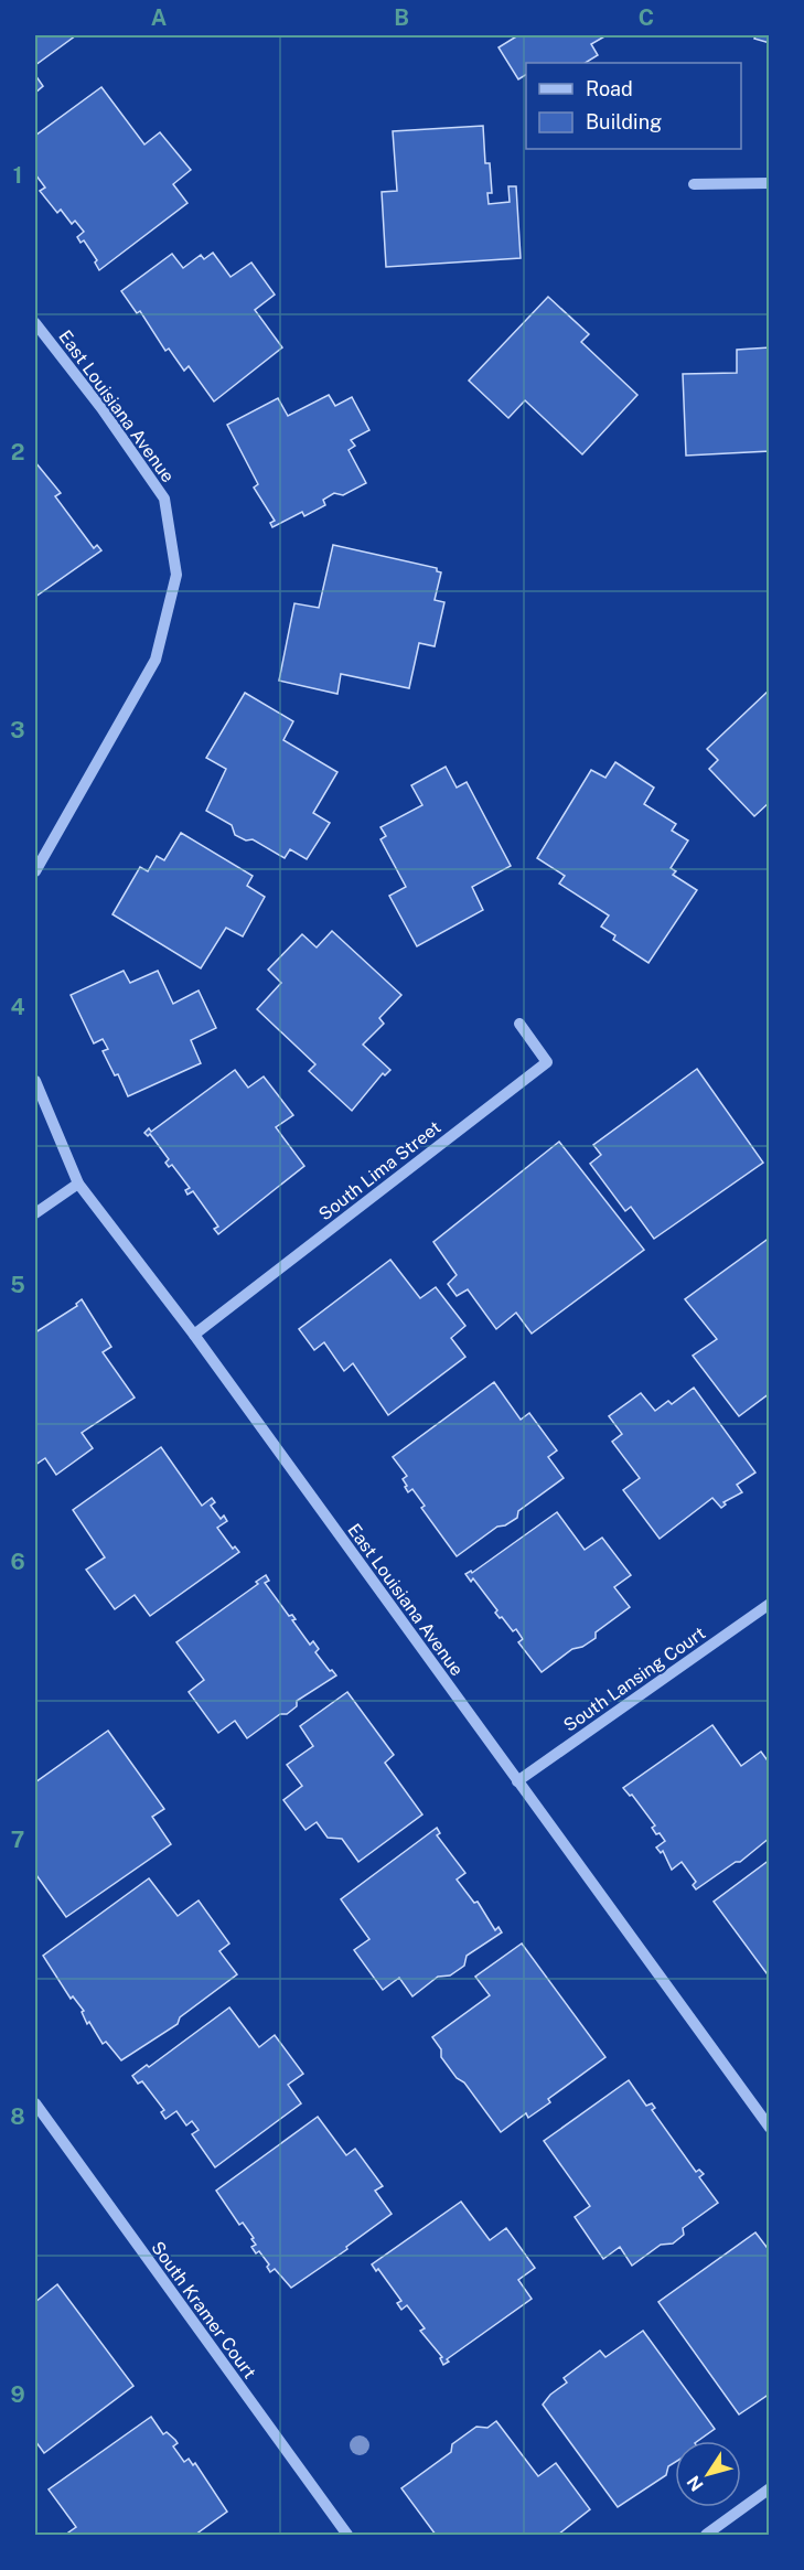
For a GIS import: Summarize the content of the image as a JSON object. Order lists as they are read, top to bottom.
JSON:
{
  "streets": {
    "street": [
      "East Louisiana Avenue",
      "South Lima Street",
      "South Lansing Court",
      "South Kramer Court"
    ]
  },
  "crossings": [
    ["East Louisiana Avenue", "South Lima Street"],
    ["East Louisiana Avenue", "South Lansing Court"]
  ],
  "legend": ["Road", "Building"],
  "north": "bottom left",
  "grid": {
    "columns": ["A", "B", "C"],
    "rows": [
      "1",
      "2",
      "3",
      "4",
      "5",
      "6",
      "7",
      "8",
      "9"
    ]
  }
}
